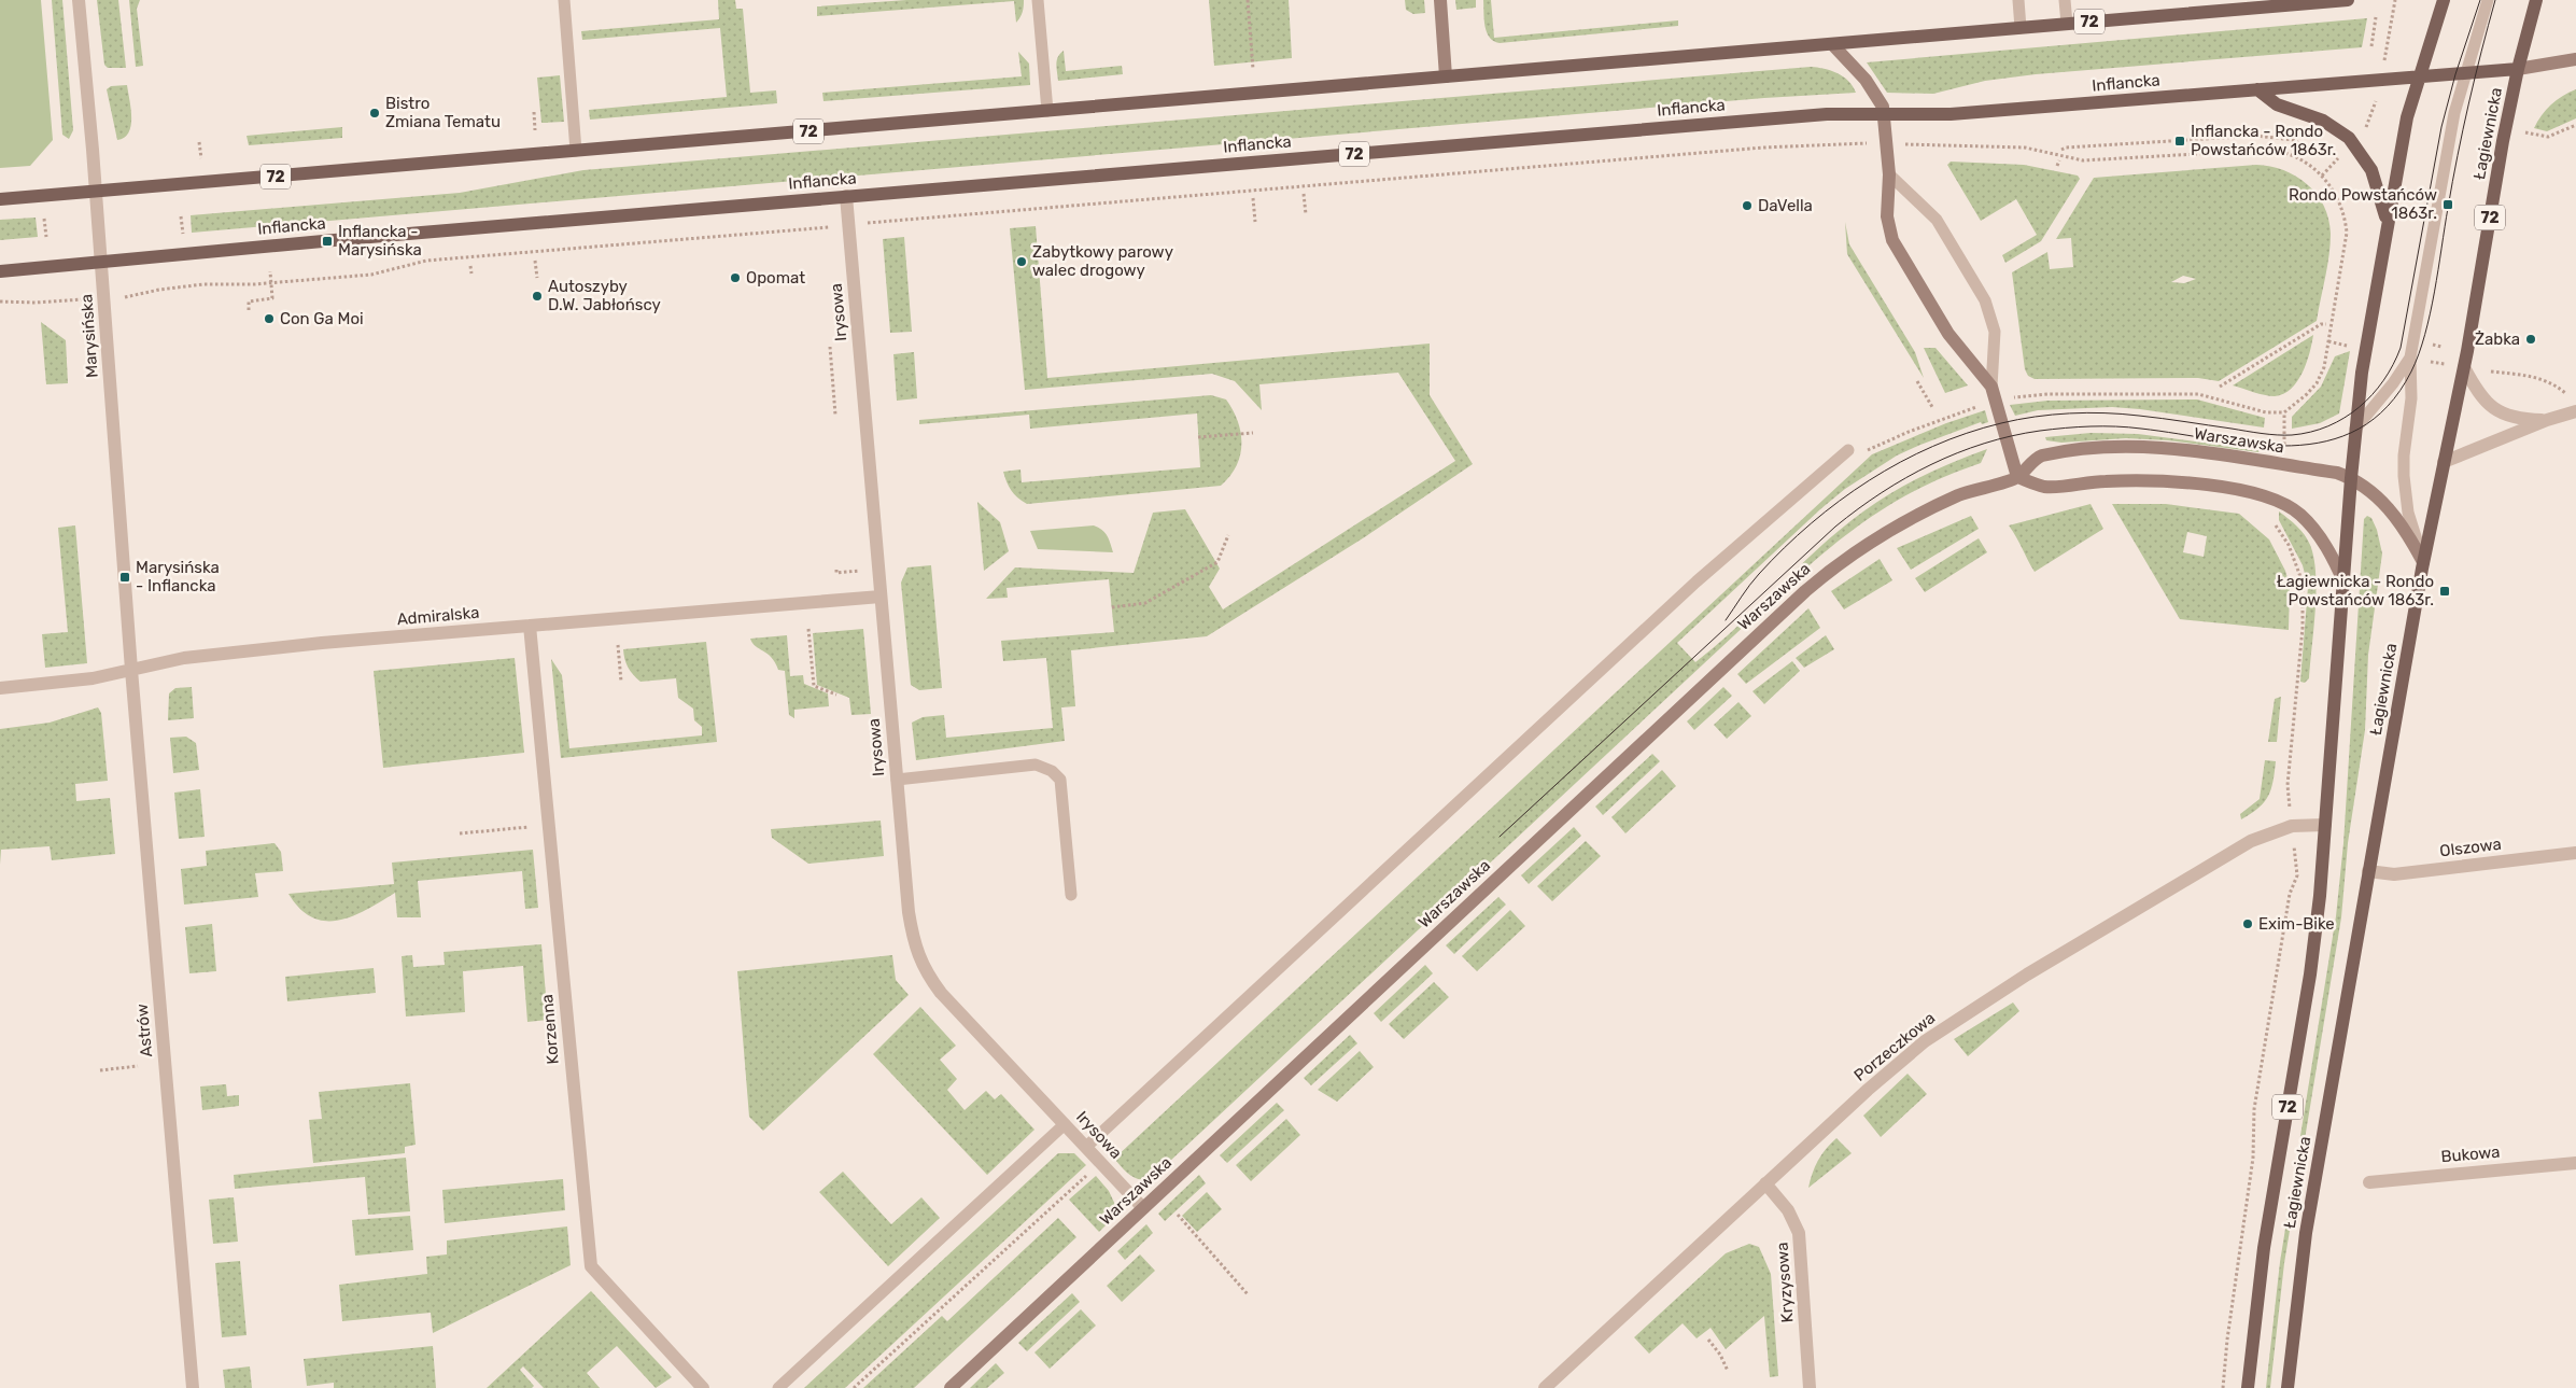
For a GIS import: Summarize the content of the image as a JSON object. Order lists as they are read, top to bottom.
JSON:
{
  "streets": {
    "main road": ["72", "Inflancka", "Łagiewnicka"],
    "street": [
      "Irysowa",
      "Marysińska",
      "Warszawska",
      "Admiralska",
      "Olszowa",
      "Korzenna",
      "Astrów",
      "Porzeczkowa",
      "Bukowa",
      "Kryzysowa"
    ]
  },
  "crossings": [
    ["72", "Inflancka"],
    ["72", "Łagiewnicka"],
    ["72", "Marysińska"],
    ["Inflancka", "Łagiewnicka"],
    ["Inflancka", "Irysowa"],
    ["Inflancka", "Marysińska"],
    ["Łagiewnicka", "Warszawska"],
    ["Łagiewnicka", "Olszowa"],
    ["Łagiewnicka", "Porzeczkowa"],
    ["Irysowa", "Warszawska"],
    ["Irysowa", "Admiralska"],
    ["Marysińska", "Admiralska"],
    ["Marysińska", "Astrów"],
    ["Admiralska", "Korzenna"],
    ["Admiralska", "Astrów"],
    ["Porzeczkowa", "Kryzysowa"]
  ],
  "places": {
    "other": [
      "Bistro Zmiana Tematu",
      "DaVella",
      "Zabytkowy parowy walec drogowy",
      "Opomat",
      "Autoszyby D.W. Jabłońscy",
      "Con Ga Moi",
      "Żabka",
      "Exim-Bike"
    ],
    "transit": [
      "Inflancka - Rondo Powstańców 1863r.",
      "Rondo Powstańców 1863r.",
      "Inflancka - Marysińska",
      "Marysińska - Inflancka",
      "Łagiewnicka - Rondo Powstańców 1863r."
    ]
  }
}
